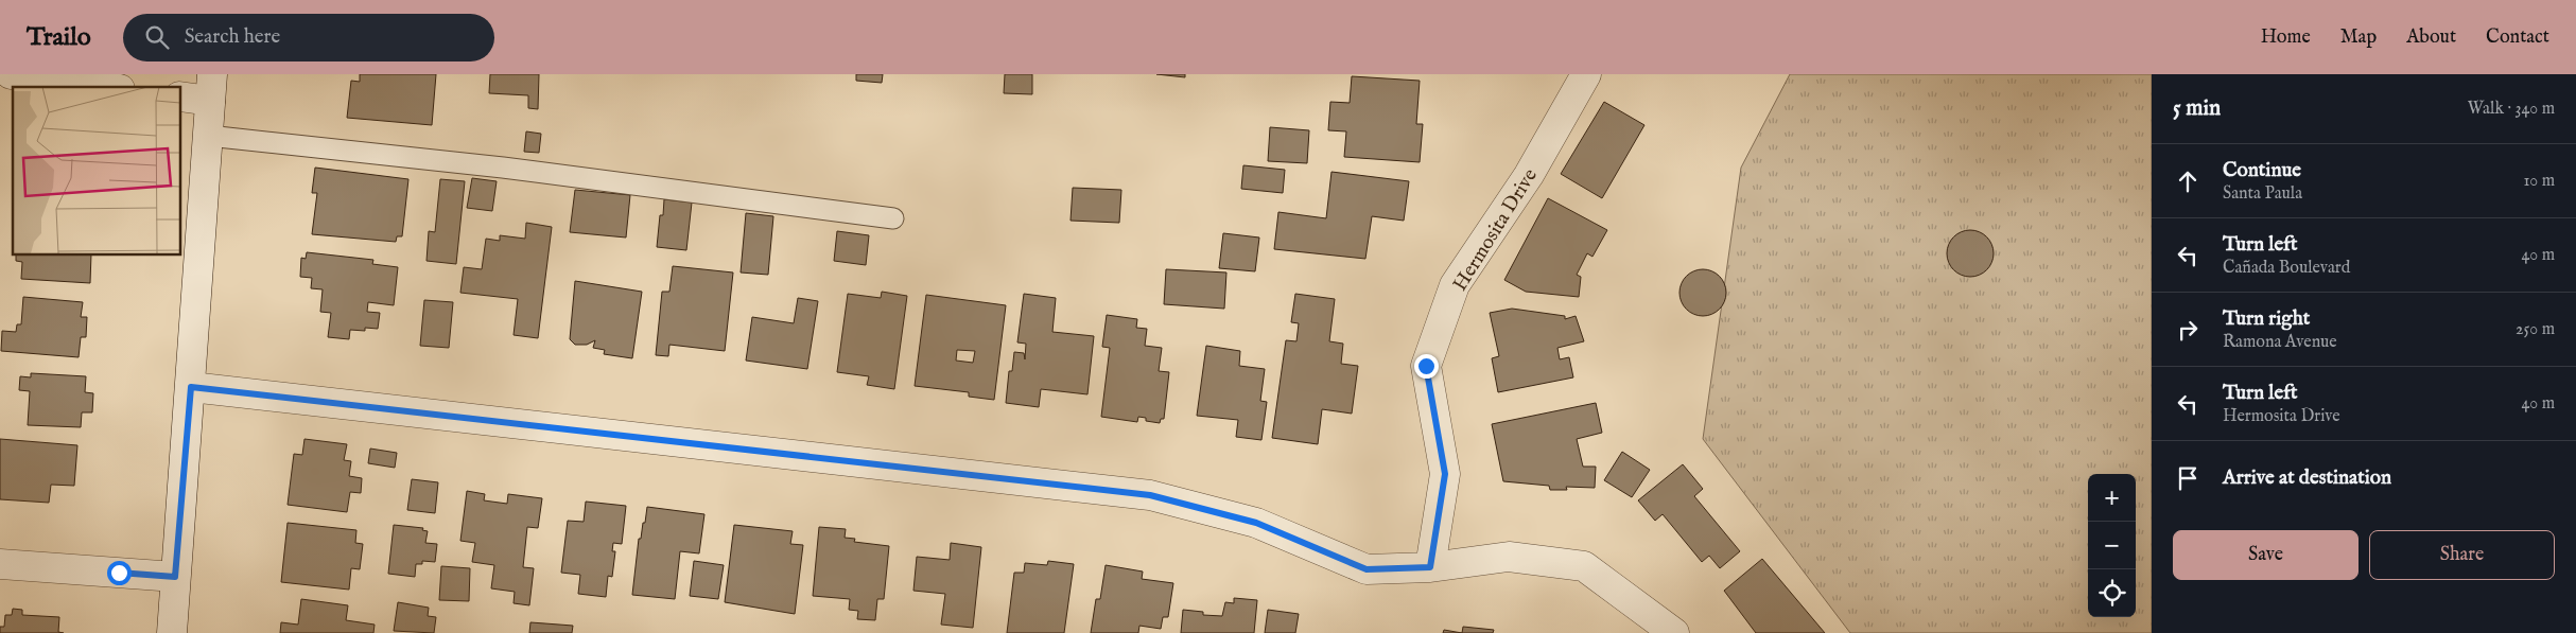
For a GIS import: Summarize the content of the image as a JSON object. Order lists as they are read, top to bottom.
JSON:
{
  "streets": {
    "street": ["Hermosita Drive"]
  },
  "page": {
    "header": "Trailo",
    "search": "Search here",
    "nav": [
      "Home",
      "Map",
      "About",
      "Contact"
    ],
    "heading": ["5 min", "Walk · 340 m"],
    "list": [
      ["Continue", "Santa Paula", "10 m"],
      ["Turn left", "Cañada Boulevard", "40 m"],
      ["Turn right", "Ramona Avenue", "250 m"],
      ["Turn left", "Hermosita Drive", "40 m"],
      "Arrive at destination"
    ],
    "map_buttons": ["+", "−"],
    "buttons": ["Save", "Share"]
  }
}
